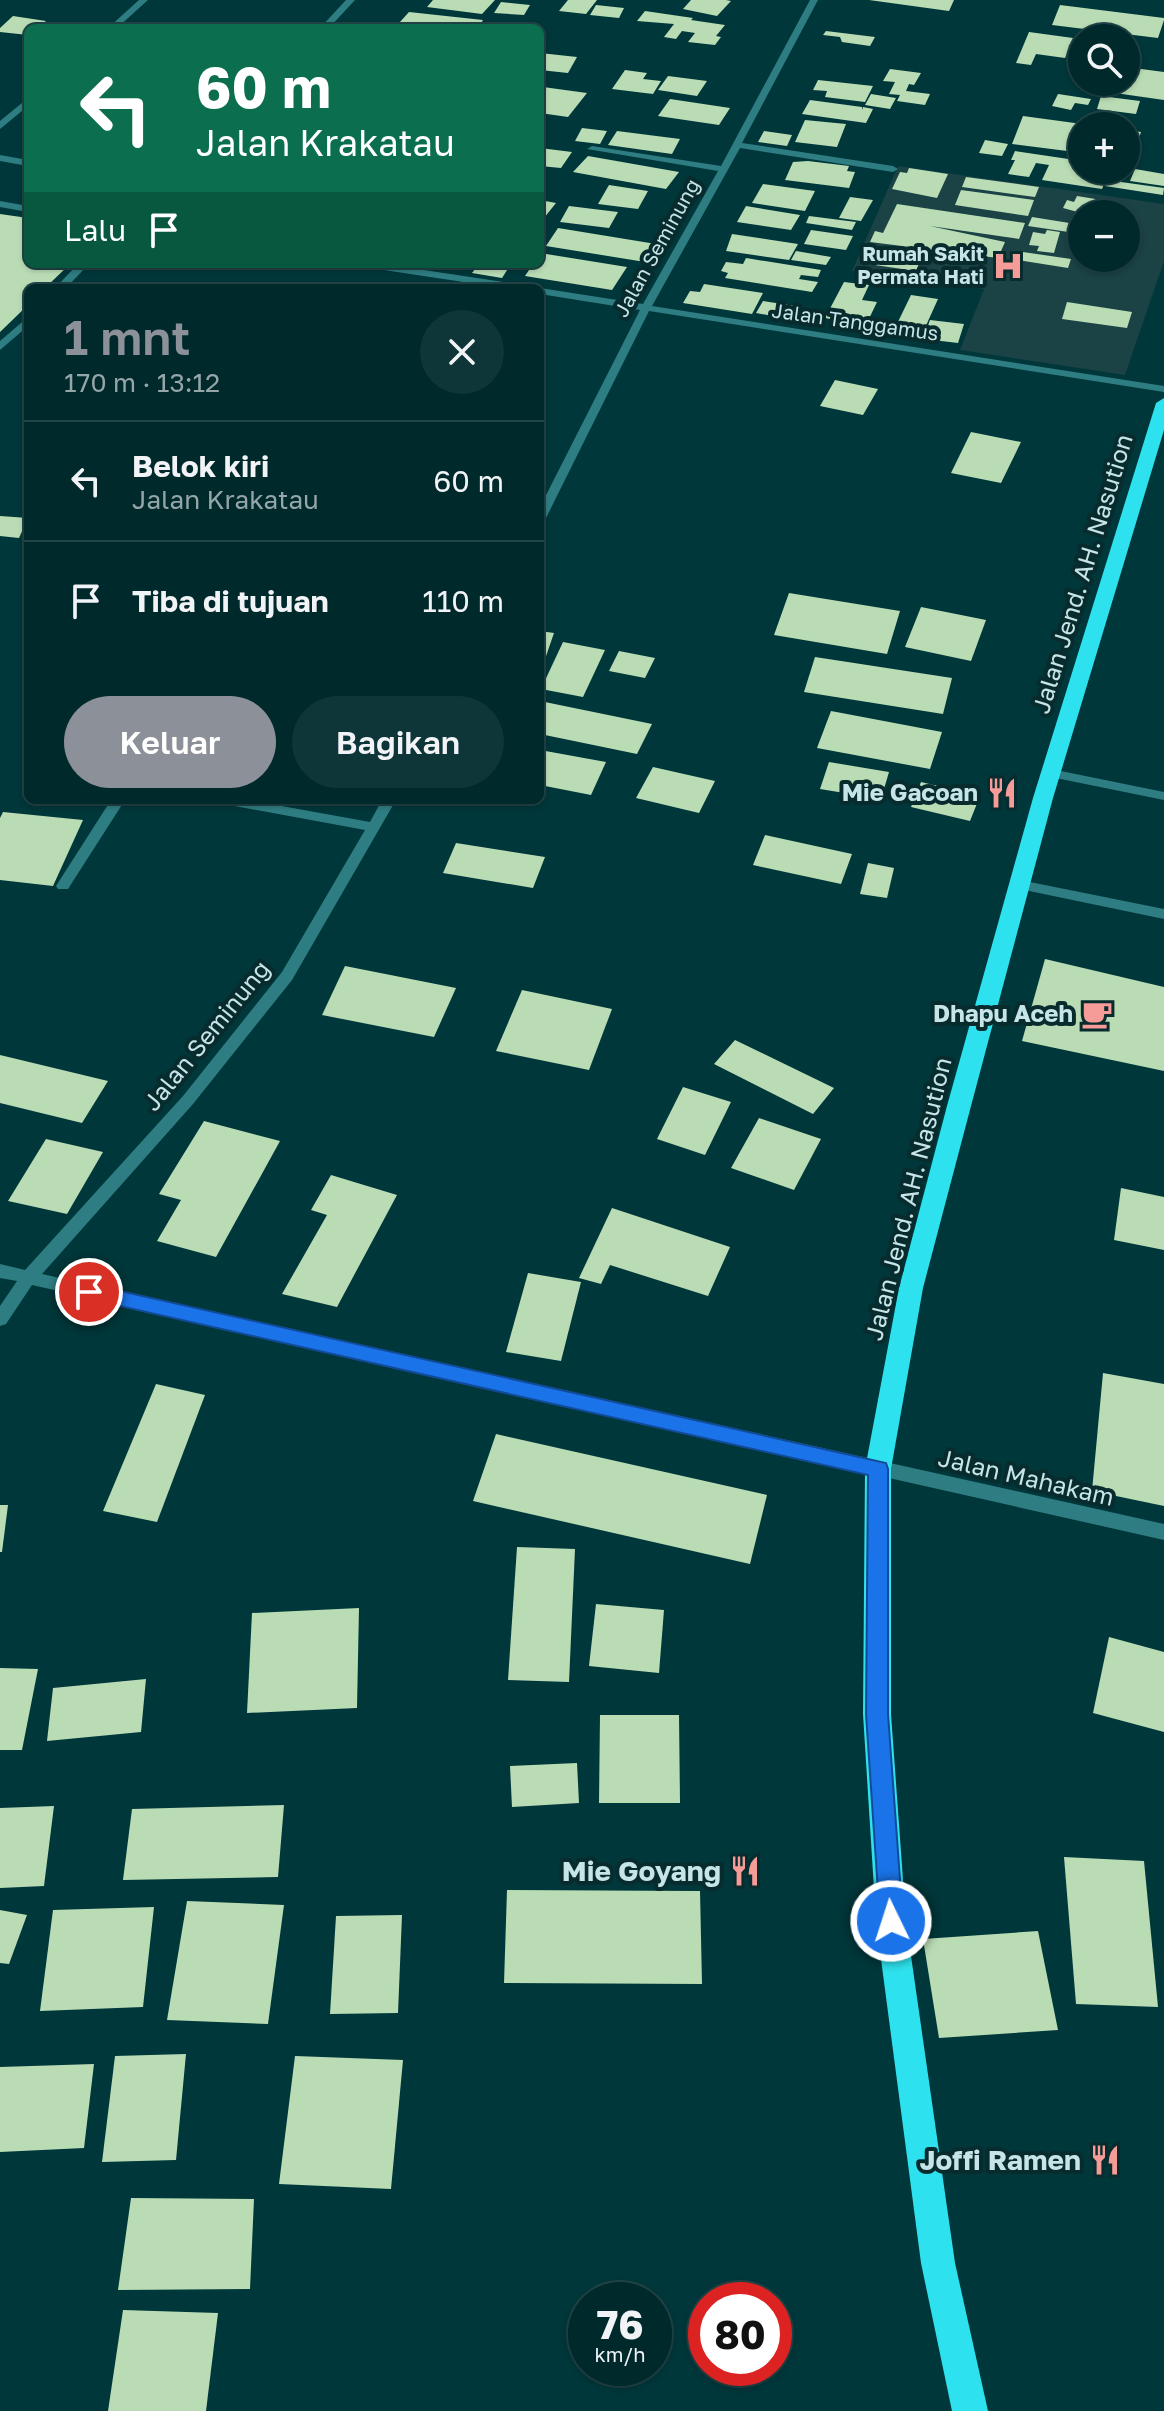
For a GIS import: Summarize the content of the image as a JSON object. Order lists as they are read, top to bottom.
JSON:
{
  "streets": {
    "highway": ["Jalan Jend. AH. Nasution"],
    "street": ["Jalan Seminung", "Jalan Tanggamus", "Jalan Mahakam"]
  },
  "crossings": [
    ["Jalan Seminung", "Jalan Tanggamus"],
    ["Jalan Seminung", "Jalan Mahakam"],
    ["Jalan Jend. AH. Nasution", "Jalan Mahakam"]
  ],
  "places": {
    "hospital": ["Rumah Sakit Permata Hati"],
    "restaurant": ["Mie Gacoan", "Mie Goyang", "Joffi Ramen"],
    "cafe": ["Dhapu Aceh"]
  },
  "page": {
    "map_buttons": ["+", "−"],
    "turn": ["60 m", "Jalan Krakatau"],
    "then": "Lalu",
    "heading": ["1 mnt", "170 m · 13:12"],
    "list": [
      {
        "name": "Belok kiri",
        "note": "Jalan Krakatau",
        "value": "60 m"
      },
      {
        "name": "Tiba di tujuan",
        "value": "110 m"
      }
    ],
    "buttons": ["Keluar", "Bagikan"],
    "speed": "76 km/h",
    "limit": "80"
  }
}
